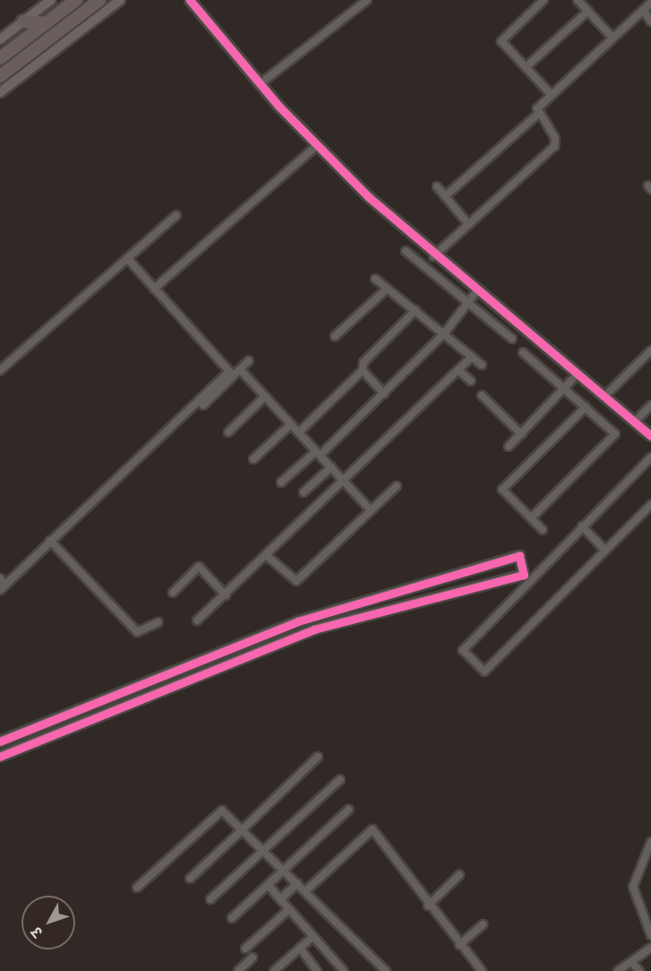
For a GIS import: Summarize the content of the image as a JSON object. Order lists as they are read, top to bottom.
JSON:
{
  "north": "bottom left"
}
